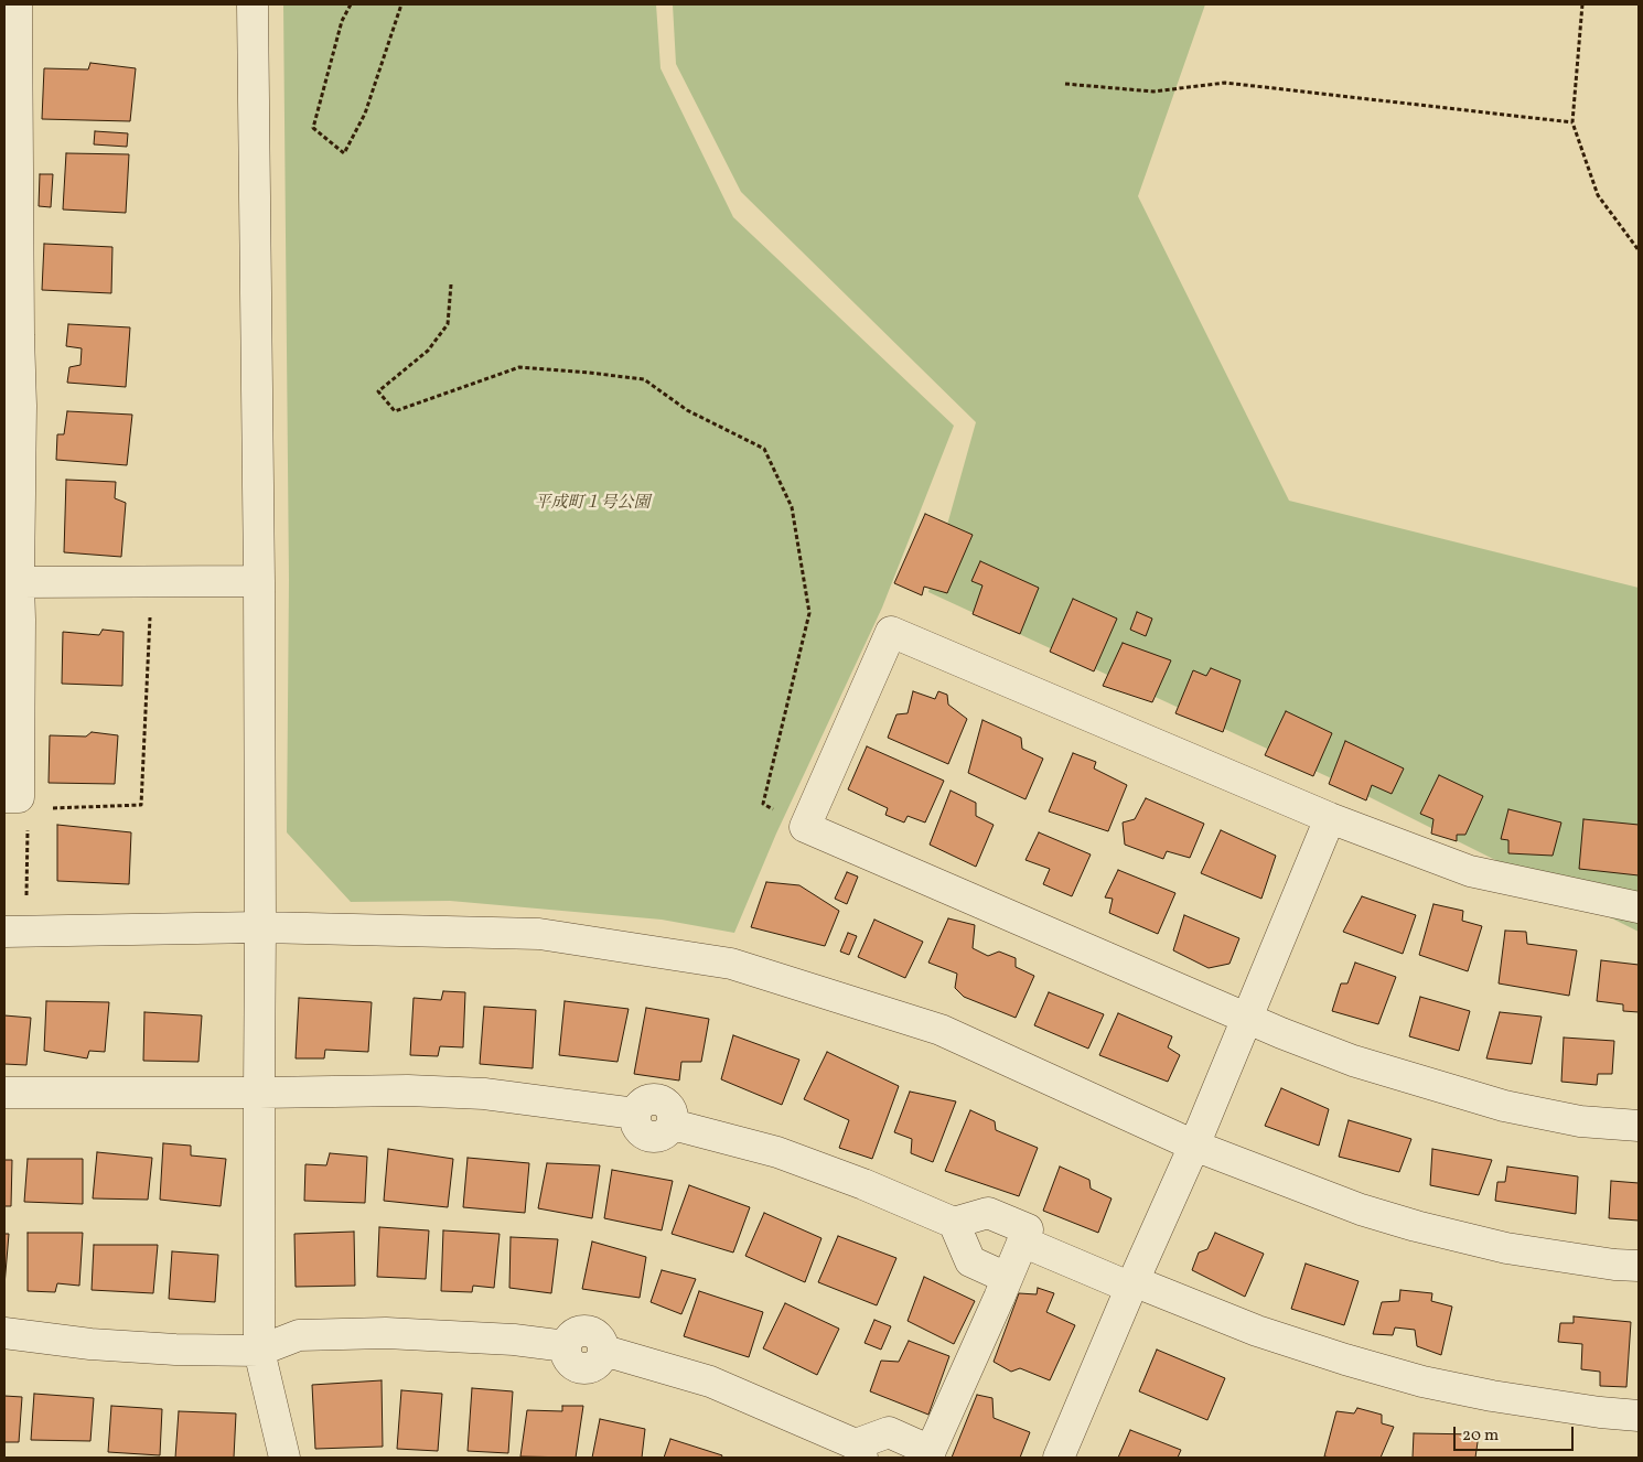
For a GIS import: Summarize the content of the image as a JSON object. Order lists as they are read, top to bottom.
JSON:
{
  "parks": ["平成町１号公園"],
  "scale_bar": "20 m"
}
